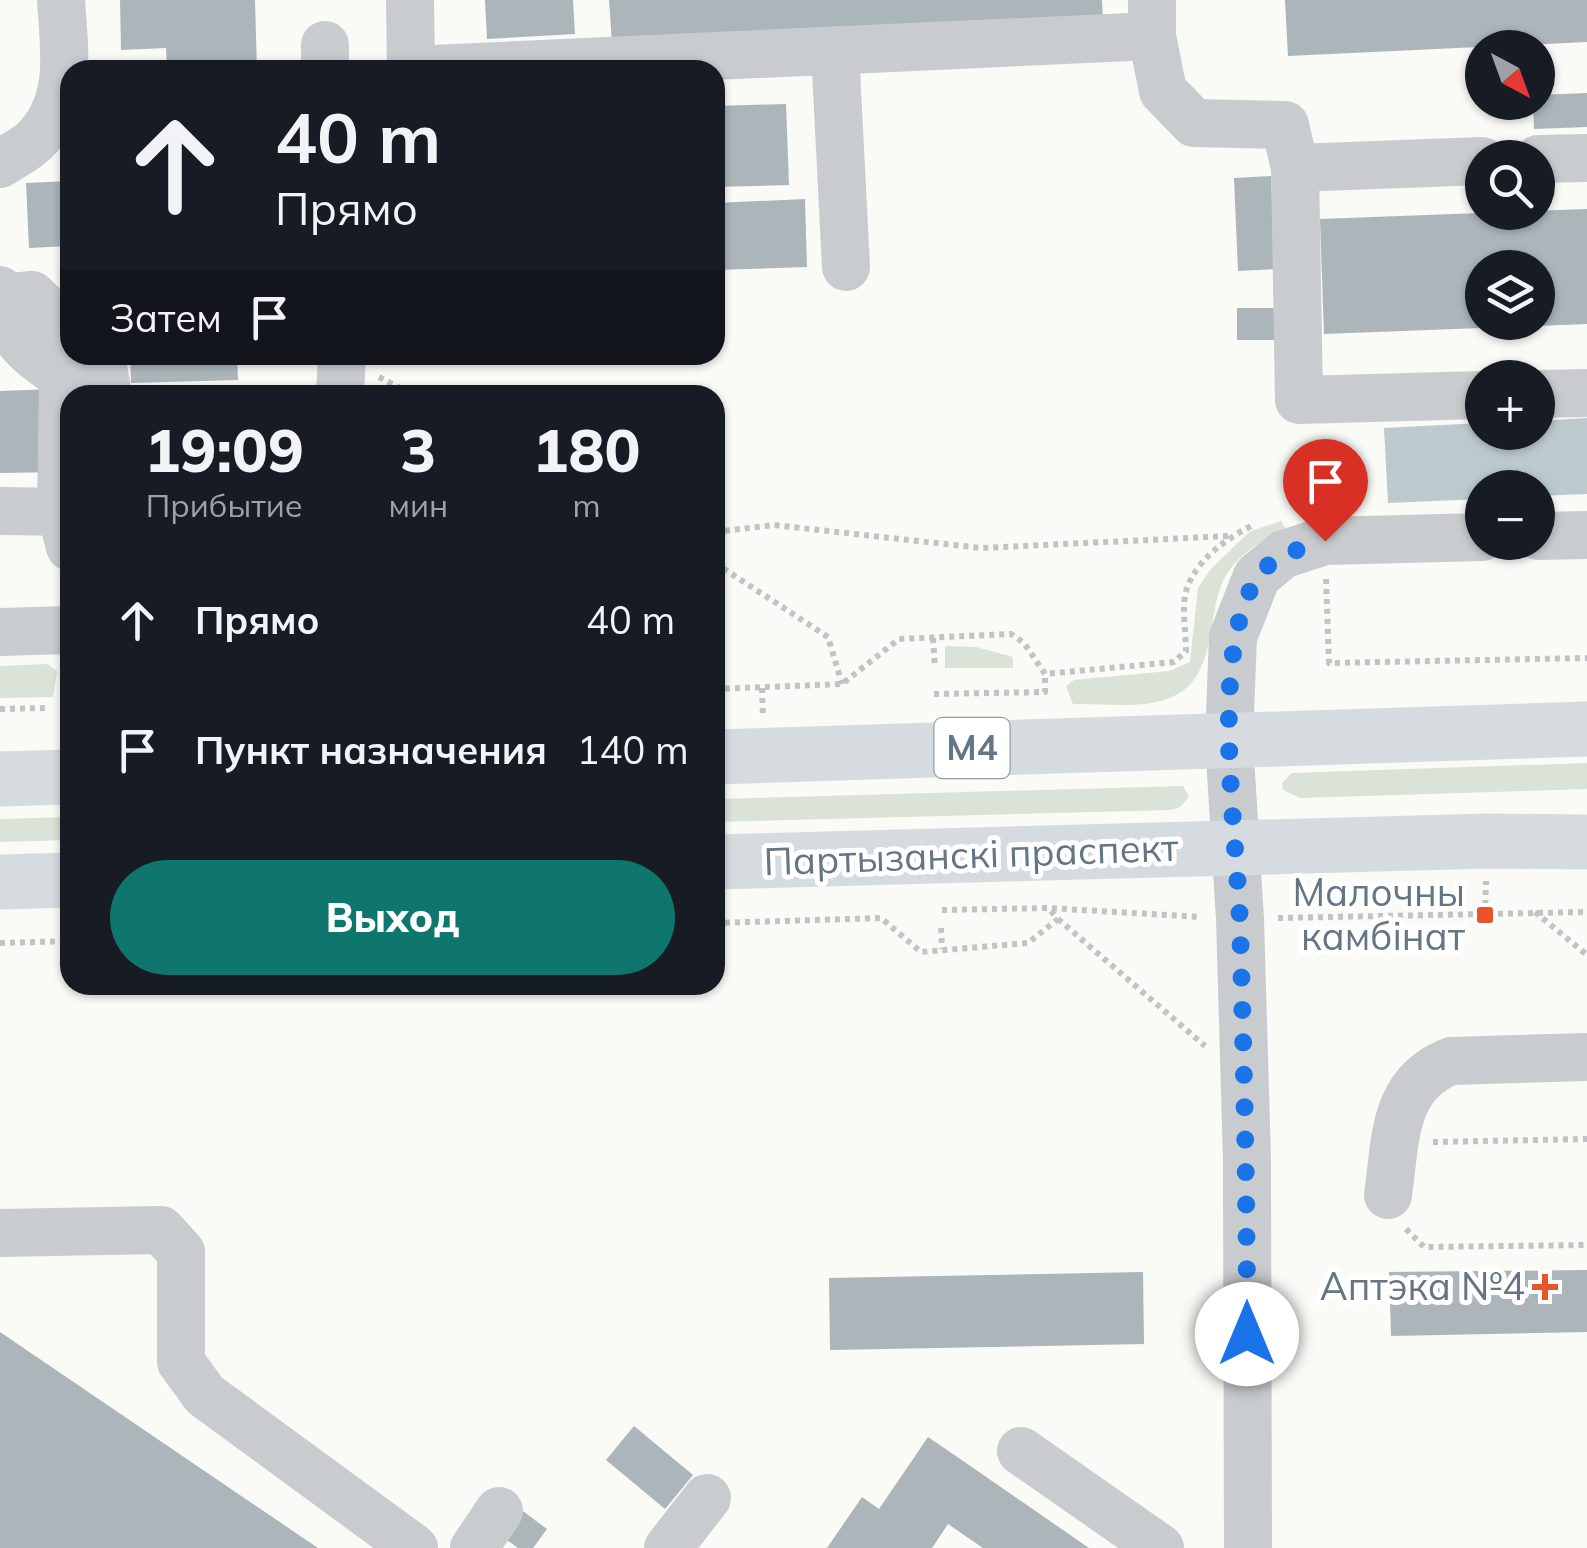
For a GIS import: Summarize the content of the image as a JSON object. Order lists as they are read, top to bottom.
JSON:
{
  "streets": {
    "highway": ["М4", "Партызанскі праспект"]
  },
  "places": {
    "transit": ["Малочны камбінат"],
    "health": ["Аптэка №4"]
  },
  "north": "bottom right",
  "page": {
    "map_buttons": ["+", "−"],
    "turn": ["40 m", "Прямо"],
    "then": "Затем",
    "eta": [
      "19:09",
      "Прибытие",
      "3",
      "мин",
      "180",
      "m"
    ],
    "list": [
      {
        "name": "Прямо",
        "value": "40 m"
      },
      {
        "name": "Пункт назначения",
        "value": "140 m"
      }
    ],
    "buttons": "Выход"
  }
}
